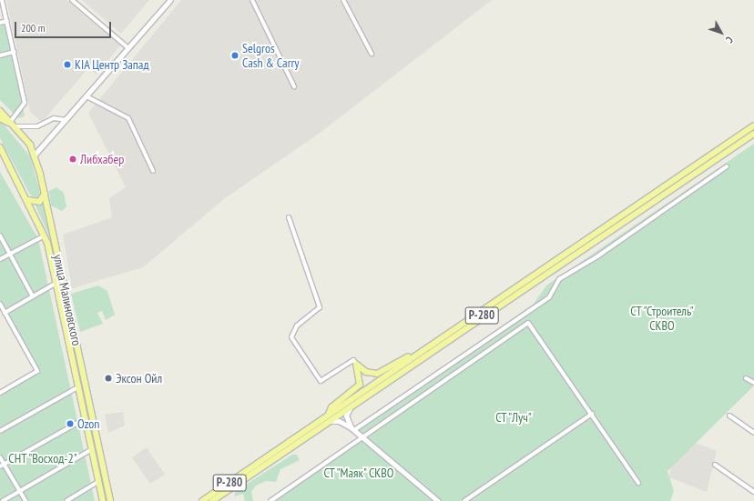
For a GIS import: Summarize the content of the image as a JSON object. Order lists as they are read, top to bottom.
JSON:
{
  "streets": {
    "highway": ["улица Малиновского", "Р-280"]
  },
  "parks": [
    "СТ \"Строитель\" СКВО",
    "СТ \"Луч\"",
    "СНТ \"Восход-2\"",
    "СТ \"Маяк\" СКВО"
  ],
  "places": [
    "Selgros Cash & Carry",
    "KIA Центр Запад",
    "Либхабер",
    "Эксон Ойл",
    "Ozon"
  ],
  "scale_bar": "200 m",
  "north": "bottom right"
}
